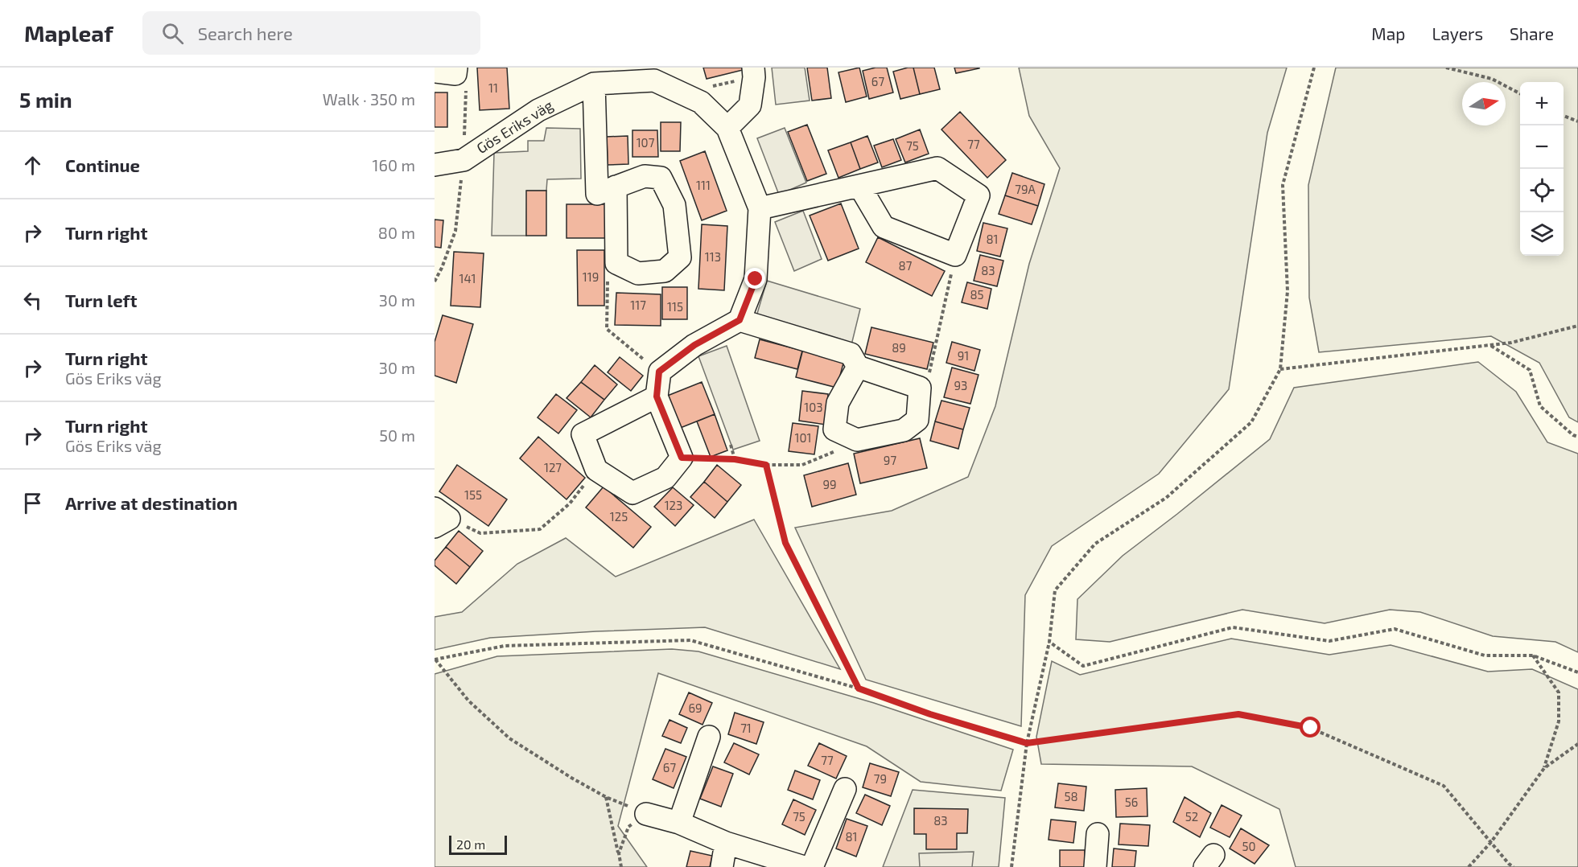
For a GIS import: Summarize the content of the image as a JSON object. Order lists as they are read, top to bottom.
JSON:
{
  "streets": {
    "street": ["Gös Eriks väg"]
  },
  "house_numbers": [
    "67",
    "11",
    "107",
    "77",
    "75",
    "111",
    "79A",
    "81",
    "113",
    "87",
    "83",
    "119",
    "141",
    "85",
    "117",
    "115",
    "89",
    "91",
    "93",
    "103",
    "101",
    "97",
    "127",
    "99",
    "155",
    "123",
    "125",
    "69",
    "71",
    "77",
    "67",
    "79",
    "58",
    "56",
    "75",
    "52",
    "83",
    "81",
    "50"
  ],
  "scale_bar": "20 m",
  "north": "right",
  "page": {
    "header": "Mapleaf",
    "search": "Search here",
    "nav": ["Map", "Layers", "Share"],
    "heading": ["5 min", "Walk · 350 m"],
    "map_buttons": ["+", "−"],
    "list": [
      ["Continue", "160 m"],
      ["Turn right", "80 m"],
      ["Turn left", "30 m"],
      ["Turn right", "Gös Eriks väg", "30 m"],
      ["Turn right", "Gös Eriks väg", "50 m"],
      "Arrive at destination"
    ],
    "scale": "20 m"
  }
}
